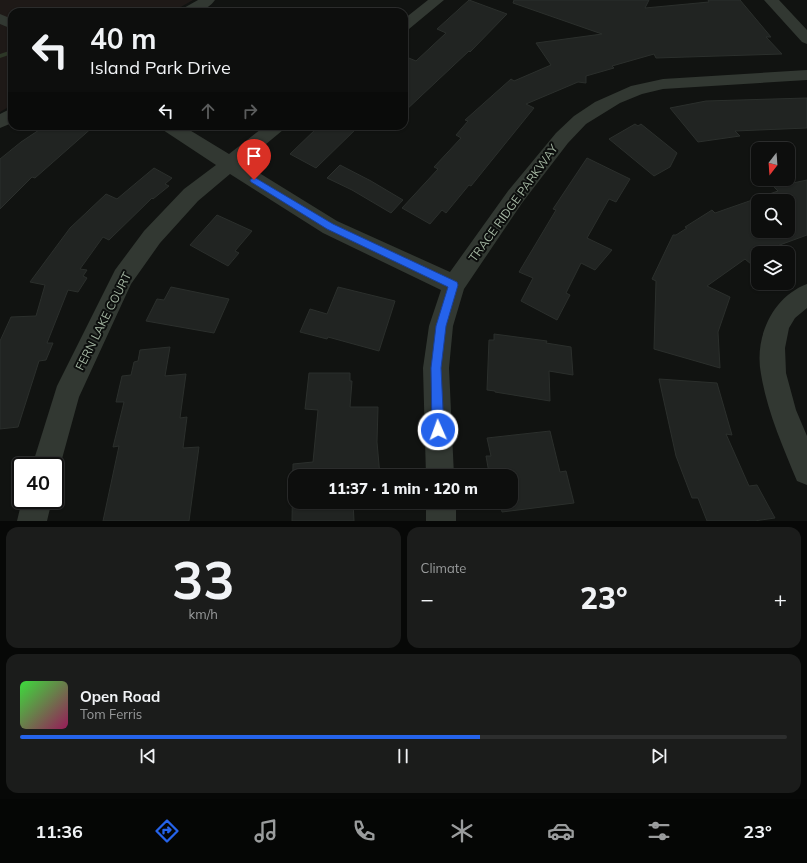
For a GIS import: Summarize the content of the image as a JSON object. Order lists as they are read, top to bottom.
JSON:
{
  "streets": {
    "street": ["TRACE RIDGE PARKWAY", "FERN LAKE COURT"]
  },
  "north": "bottom",
  "page": {
    "turn": ["40 m", "Island Park Drive"],
    "limit": "40",
    "trip": "11:37 · 1 min · 120 m",
    "tile": [
      ["33", "km/h"],
      "Climate"
    ],
    "heat": ["−", "23°", "+"],
    "song": ["Open Road", "Tom Ferris"],
    "tabs": ["11:36", "23°"]
  }
}
